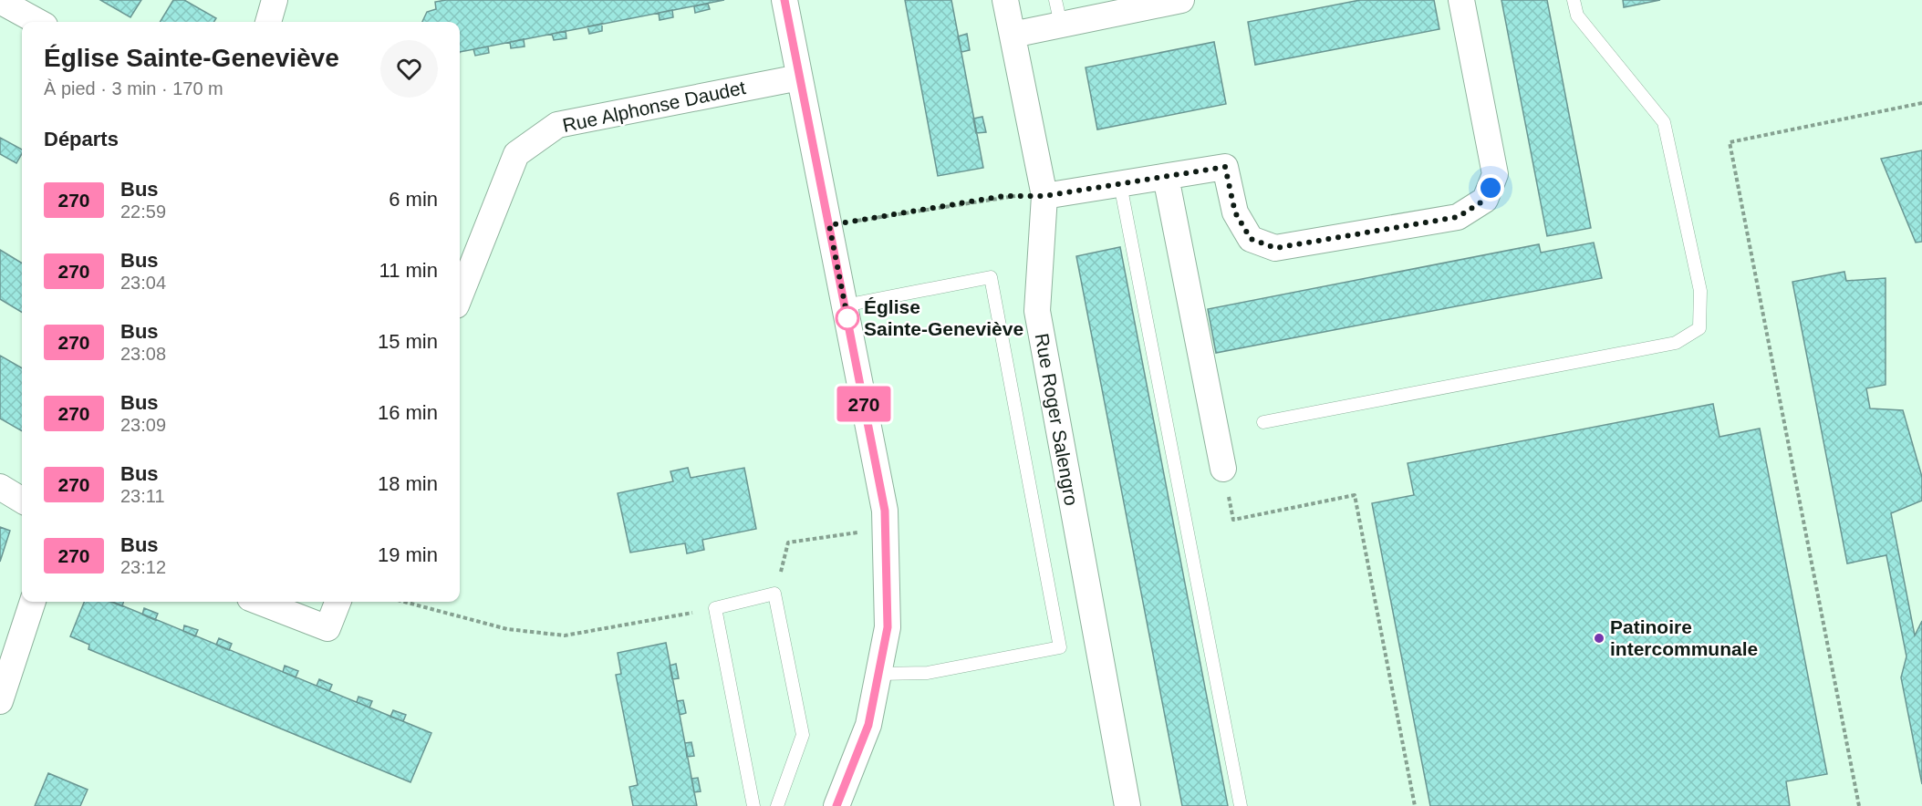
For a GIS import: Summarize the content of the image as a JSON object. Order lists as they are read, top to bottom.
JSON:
{
  "streets": {
    "street": ["Rue Alphonse Daudet", "Rue Roger Salengro"]
  },
  "places": ["Église Sainte-Geneviève", "Patinoire intercommunale"],
  "lines": ["bus line 270"],
  "page": {
    "on_map": "270",
    "heading": [
      ["Église Sainte-Geneviève", "À pied · 3 min · 170 m"],
      "Départs"
    ],
    "list": [
      {
        "mark": "270",
        "name": "Bus",
        "note": "22:59",
        "value": "6 min"
      },
      {
        "mark": "270",
        "name": "Bus",
        "note": "23:04",
        "value": "11 min"
      },
      {
        "mark": "270",
        "name": "Bus",
        "note": "23:08",
        "value": "15 min"
      },
      {
        "mark": "270",
        "name": "Bus",
        "note": "23:09",
        "value": "16 min"
      },
      {
        "mark": "270",
        "name": "Bus",
        "note": "23:11",
        "value": "18 min"
      },
      {
        "mark": "270",
        "name": "Bus",
        "note": "23:12",
        "value": "19 min"
      }
    ]
  }
}
